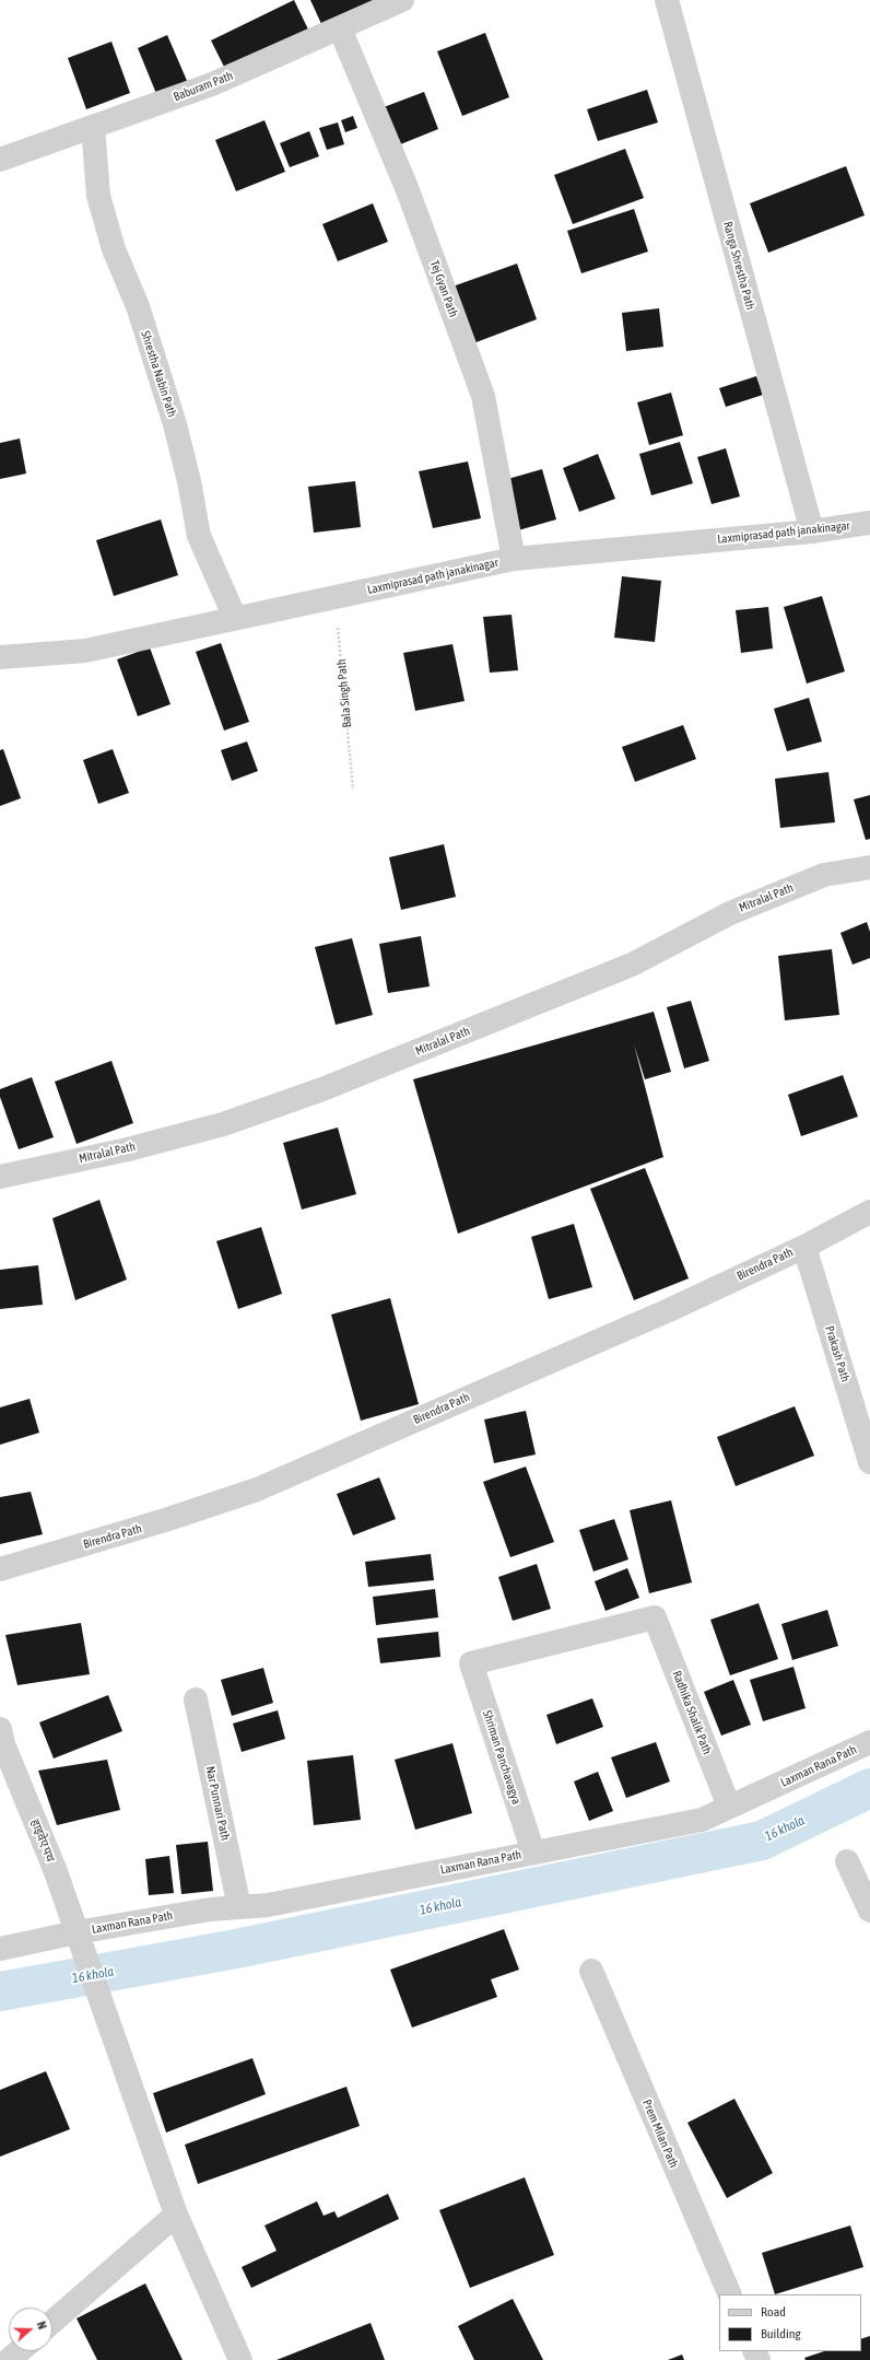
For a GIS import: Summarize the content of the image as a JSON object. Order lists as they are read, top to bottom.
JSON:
{
  "streets": {
    "street": [
      "Baburam Path",
      "Ranga Shrestha Path",
      "Tej Gyan Path",
      "Shrestha Nabin Path",
      "Laxmiprasad path janakinagar",
      "Mitralal Path",
      "Birendra Path",
      "Prakash Path",
      "Radhika Shalik Path",
      "Shriman Panchavagya",
      "Laxman Rana Path",
      "Nar Punnari Path",
      "हाइवेए पथ",
      "Prem Milan Path"
    ],
    "path": ["Bala Singh Path"]
  },
  "crossings": [
    ["Baburam Path", "Tej Gyan Path"],
    ["Baburam Path", "Shrestha Nabin Path"],
    ["Ranga Shrestha Path", "Laxmiprasad path janakinagar"],
    ["Tej Gyan Path", "Laxmiprasad path janakinagar"],
    ["Shrestha Nabin Path", "Laxmiprasad path janakinagar"],
    ["Laxmiprasad path janakinagar", "Bala Singh Path"],
    ["Birendra Path", "Prakash Path"],
    ["Radhika Shalik Path", "Shriman Panchavagya"],
    ["Radhika Shalik Path", "Laxman Rana Path"],
    ["Shriman Panchavagya", "Laxman Rana Path"],
    ["Laxman Rana Path", "Nar Punnari Path"],
    ["Laxman Rana Path", "हाइवेए पथ"]
  ],
  "water": ["16 khola"],
  "legend": ["Road", "Building"],
  "north": "right"
}
